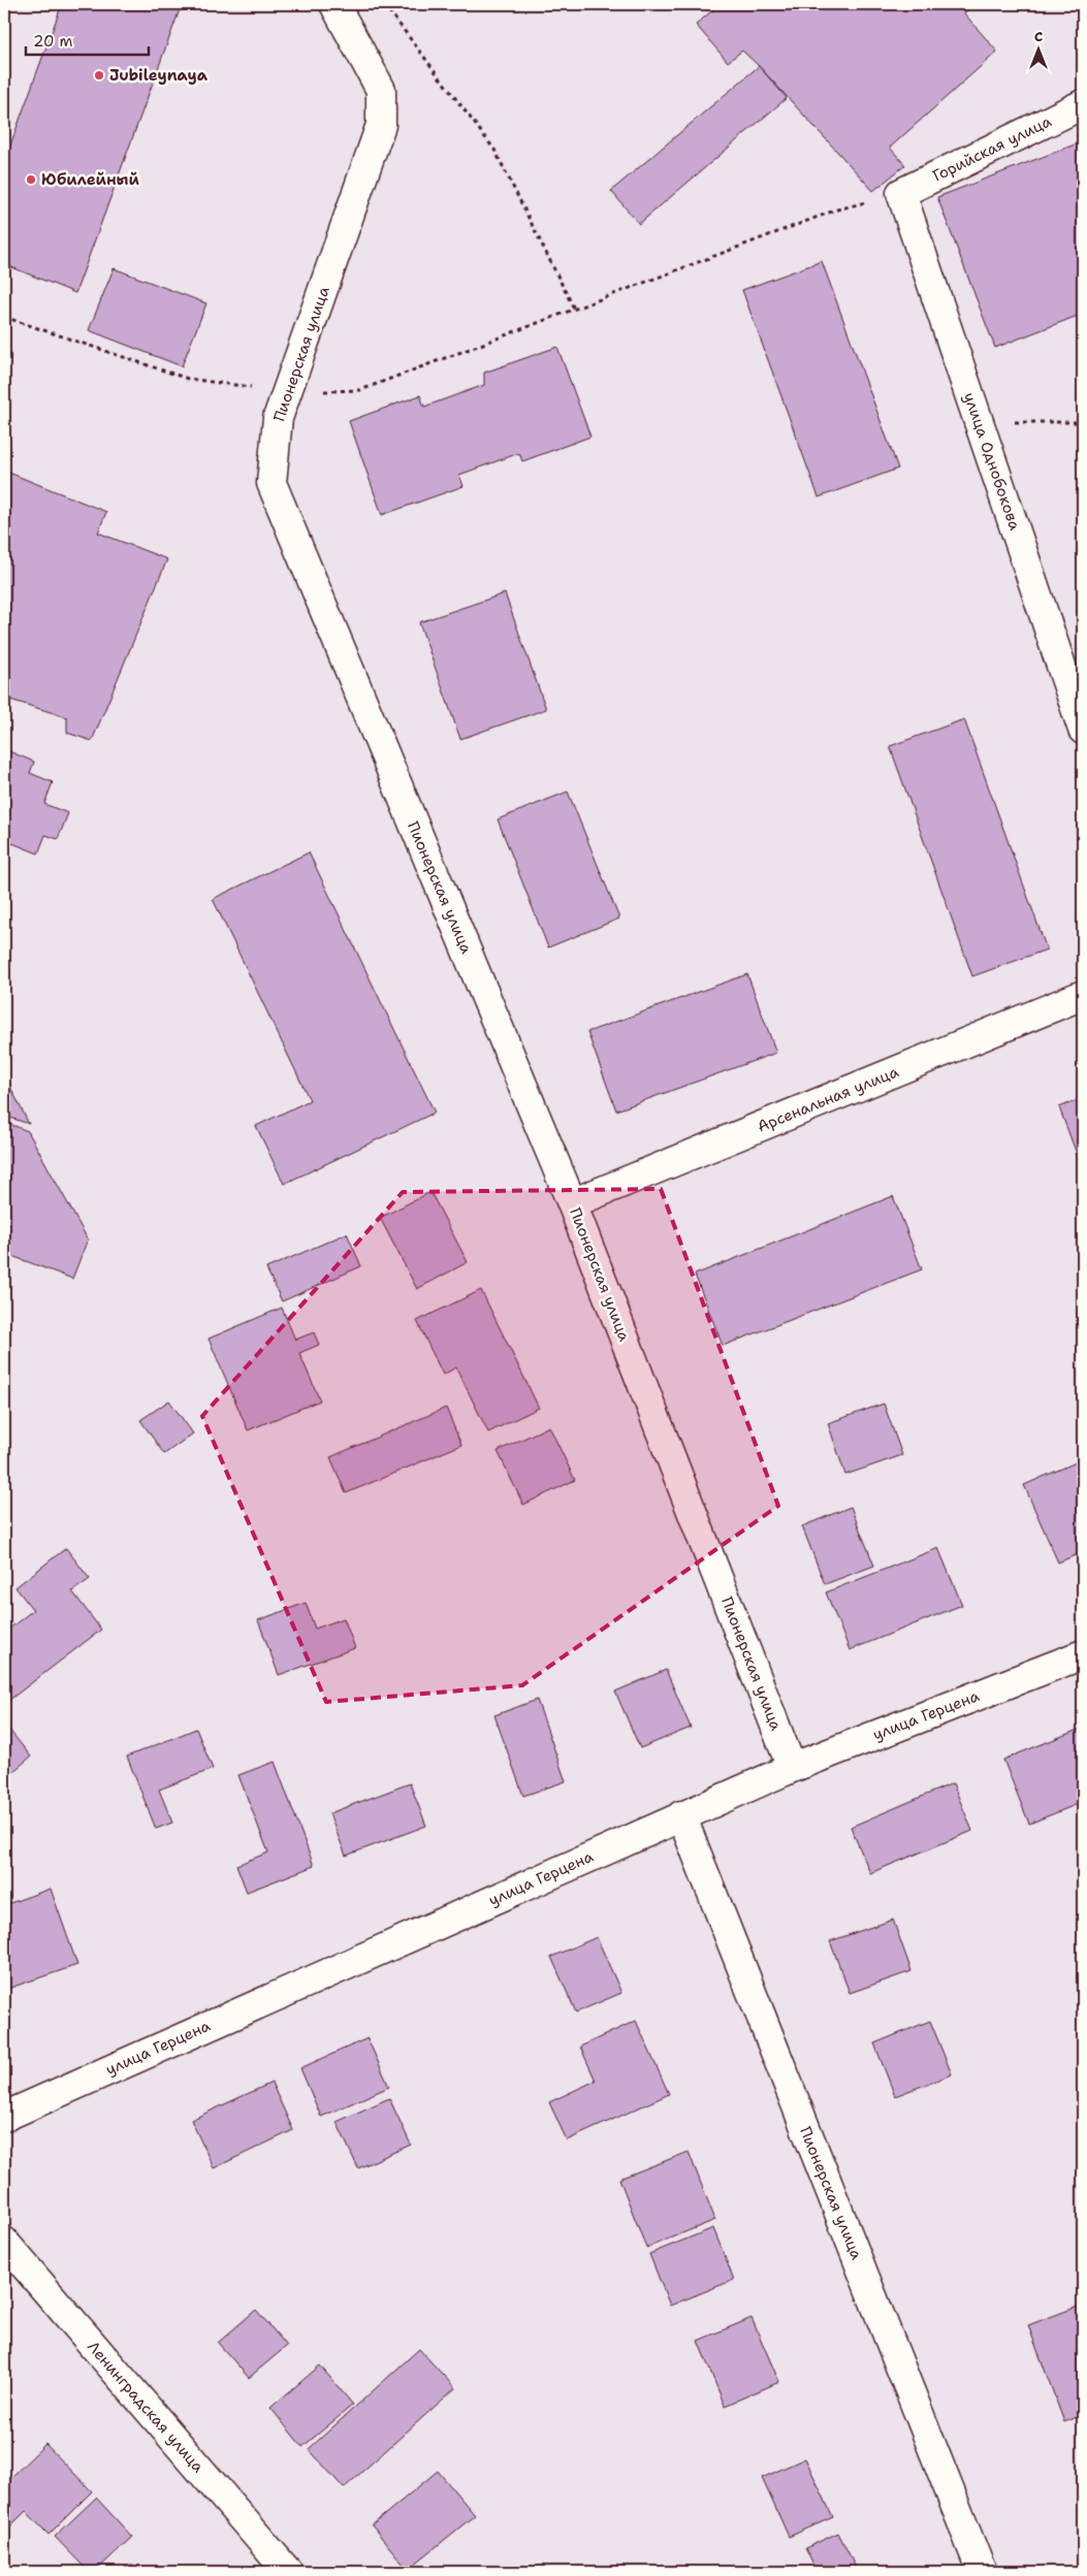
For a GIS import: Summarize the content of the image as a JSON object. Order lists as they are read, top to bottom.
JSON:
{
  "streets": {
    "street": [
      "Горийская улица",
      "Пионерская улица",
      "улица Однобокова",
      "Арсенальная улица",
      "улица Герцена",
      "Ленинградская улица"
    ]
  },
  "crossings": [
    ["Горийская улица", "улица Однобокова"],
    ["Пионерская улица", "Арсенальная улица"],
    ["Пионерская улица", "улица Герцена"]
  ],
  "places": ["Jubileynaya", "Юбилейный"],
  "scale_bar": "20 m",
  "north": "top"
}
